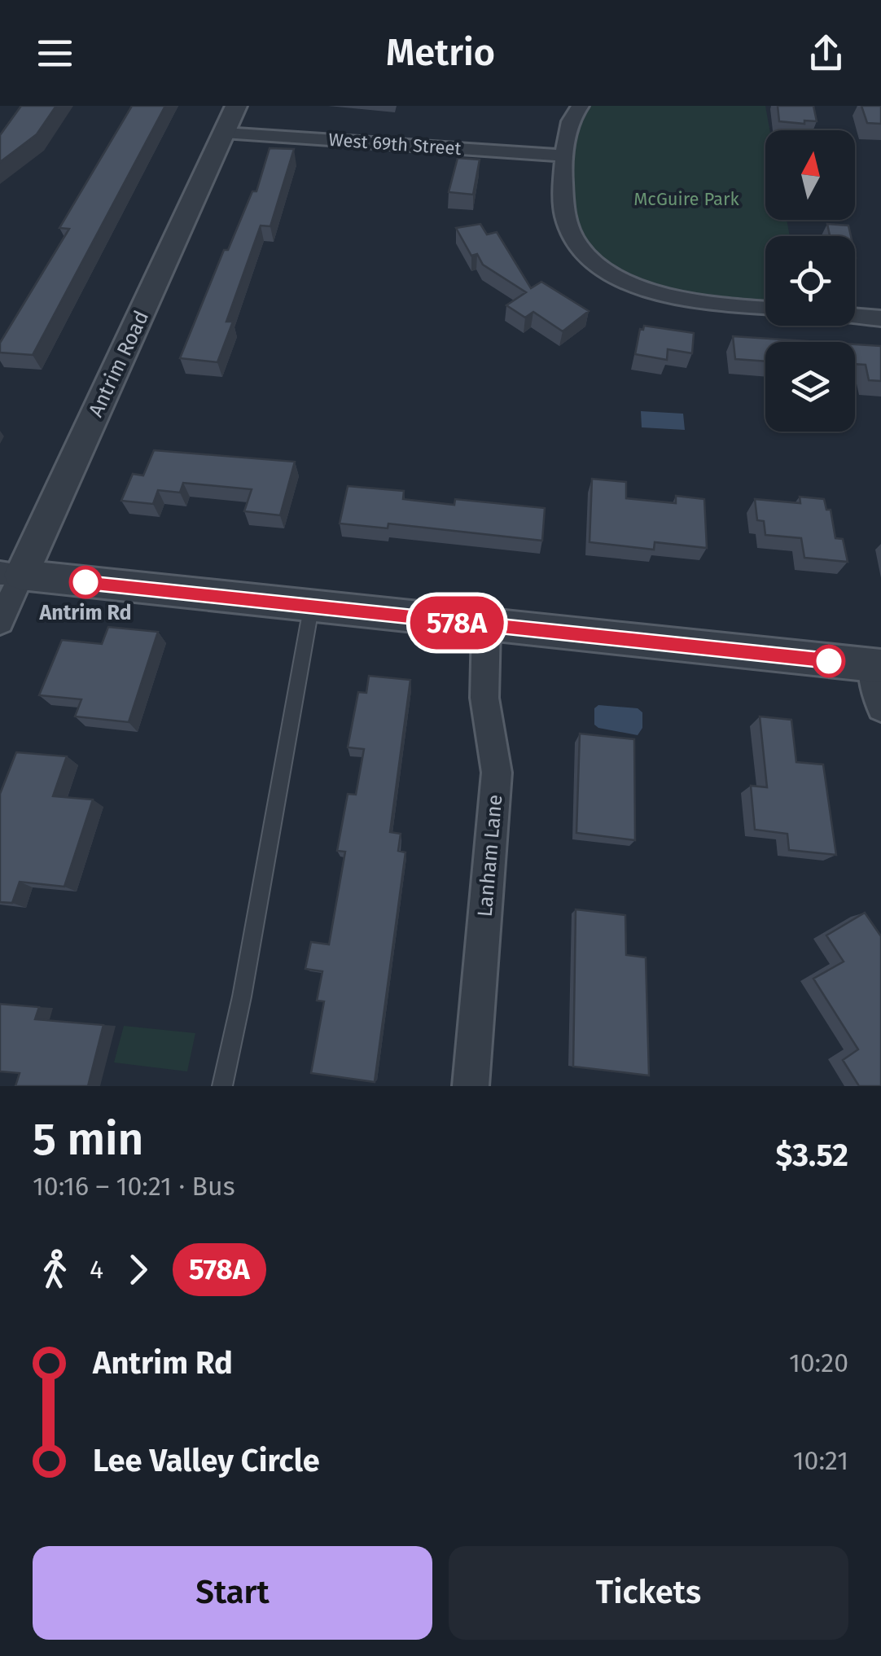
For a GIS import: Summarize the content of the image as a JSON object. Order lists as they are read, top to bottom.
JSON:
{
  "streets": {
    "street": ["West 69th Street", "Antrim Road", "Lanham Lane"]
  },
  "crossings": [
    ["West 69th Street", "Antrim Road"]
  ],
  "parks": ["McGuire Park"],
  "places": ["Antrim Rd"],
  "lines": ["bus line 578A"],
  "north": "top",
  "page": {
    "header": "Metrio",
    "on_map": "578A",
    "heading": ["5 min", "10:16 – 10:21 · Bus", "$3.52"],
    "legs": ["4", "578A"],
    "list": [
      {
        "name": "Antrim Rd",
        "value": "10:20"
      },
      {
        "name": "Lee Valley Circle",
        "value": "10:21"
      }
    ],
    "buttons": ["Start", "Tickets"]
  }
}
